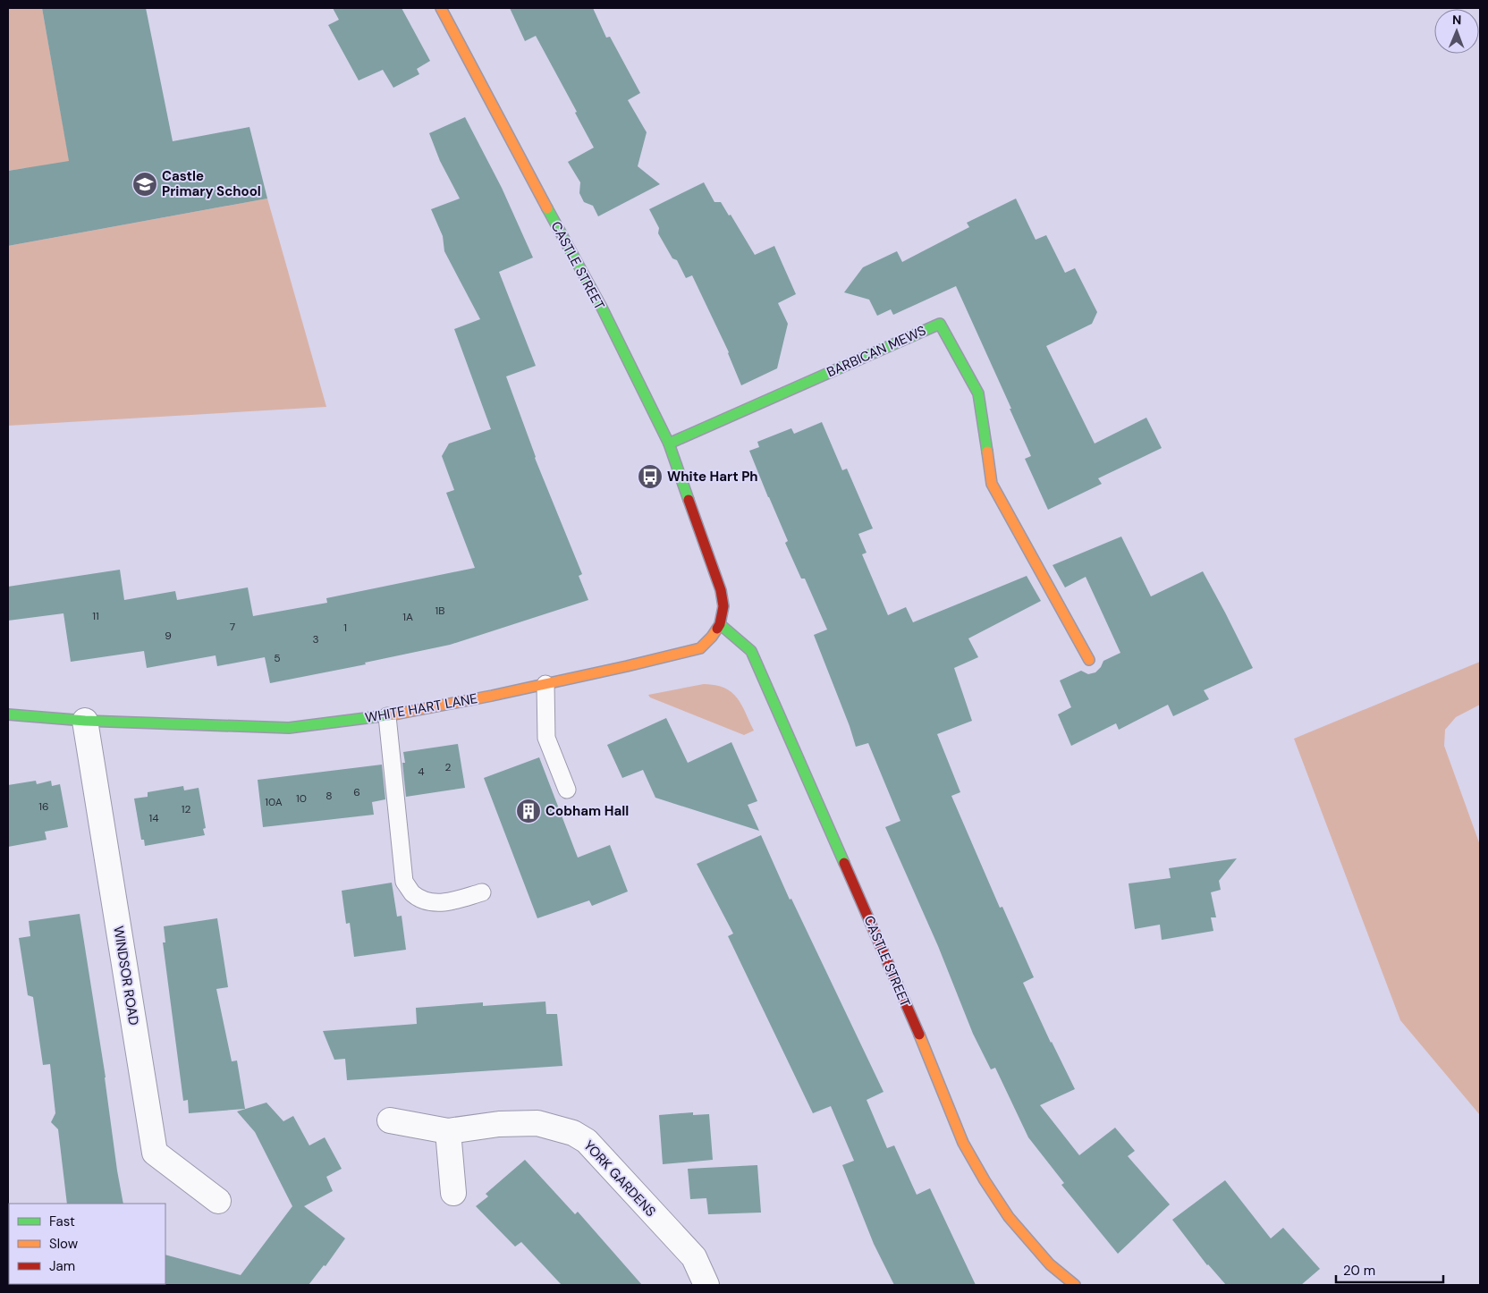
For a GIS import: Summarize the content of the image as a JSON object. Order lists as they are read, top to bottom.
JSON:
{
  "streets": {
    "street": [
      "CASTLE STREET",
      "BARBICAN MEWS",
      "WHITE HART LANE",
      "WINDSOR ROAD",
      "YORK GARDENS"
    ]
  },
  "crossings": [
    ["CASTLE STREET", "BARBICAN MEWS"],
    ["CASTLE STREET", "WHITE HART LANE"],
    ["WHITE HART LANE", "WINDSOR ROAD"]
  ],
  "places": {
    "school or university": ["Castle Primary School"],
    "bus stop": ["White Hart Ph"],
    "building": ["Cobham Hall"]
  },
  "house_numbers": [
    "1B",
    "11",
    "1A",
    "7",
    "1",
    "9",
    "3",
    "5",
    "2",
    "4",
    "6",
    "8",
    "10",
    "10A",
    "16",
    "12",
    "14"
  ],
  "legend": ["Fast", "Slow", "Jam"],
  "scale_bar": "20 m",
  "north": "top"
}
